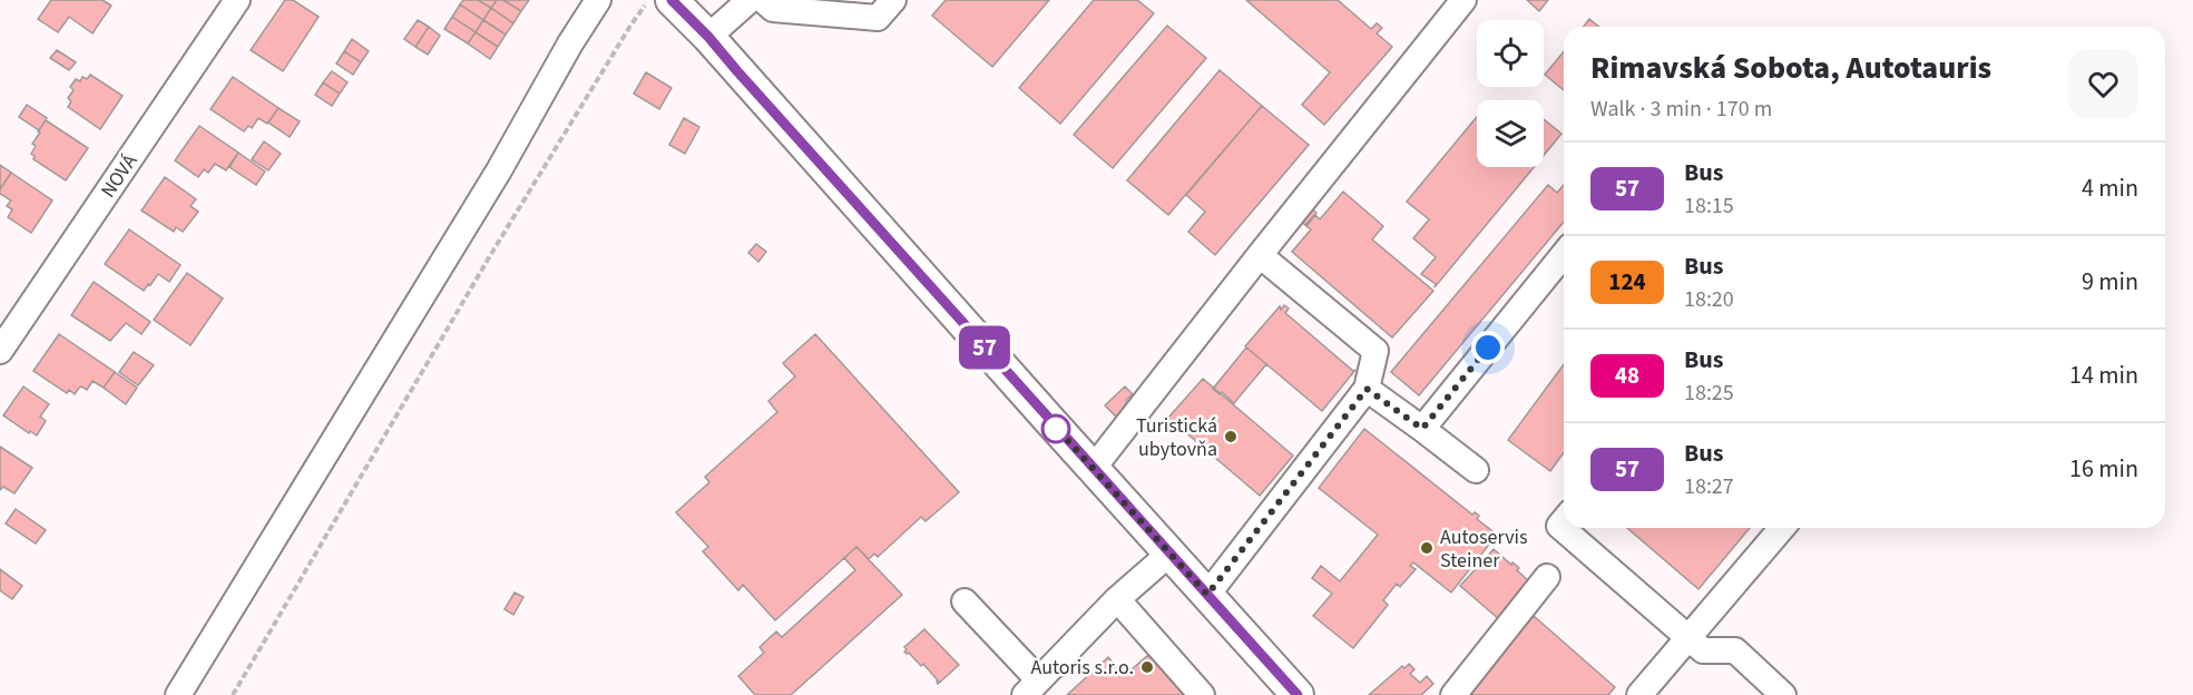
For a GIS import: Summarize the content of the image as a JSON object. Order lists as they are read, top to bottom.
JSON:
{
  "streets": {
    "street": ["NOVÁ"]
  },
  "places": ["Turistická ubytovňa", "Autoservis Steiner", "Autoris s.r.o."],
  "lines": ["bus line 57"],
  "page": {
    "on_map": "57",
    "heading": ["Rimavská Sobota, Autotauris", "Walk · 3 min · 170 m"],
    "list": [
      {
        "mark": "57",
        "name": "Bus",
        "note": "18:15",
        "value": "4 min"
      },
      {
        "mark": "124",
        "name": "Bus",
        "note": "18:20",
        "value": "9 min"
      },
      {
        "mark": "48",
        "name": "Bus",
        "note": "18:25",
        "value": "14 min"
      },
      {
        "mark": "57",
        "name": "Bus",
        "note": "18:27",
        "value": "16 min"
      }
    ]
  }
}
